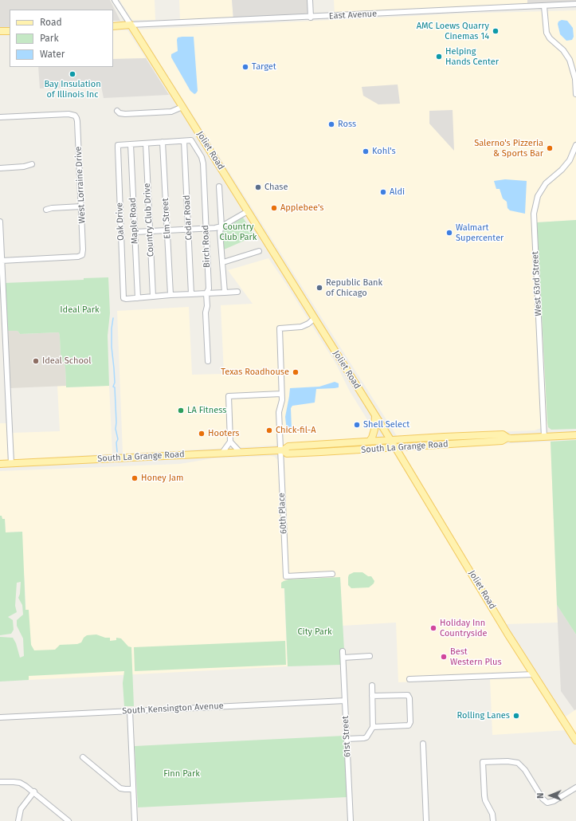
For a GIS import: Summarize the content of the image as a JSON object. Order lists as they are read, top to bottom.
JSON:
{
  "streets": {
    "main road": ["Joliet Road", "South La Grange Road"],
    "street": [
      "East Avenue",
      "West Lorraine Drive",
      "Cedar Road",
      "Elm Street",
      "Country Club Drive",
      "Maple Road",
      "Oak Drive",
      "Birch Road",
      "West 63rd Street",
      "60th Place",
      "South Kensington Avenue",
      "61st Street"
    ]
  },
  "crossings": [
    ["East Avenue", "Joliet Road"],
    ["Joliet Road", "South La Grange Road"],
    ["Cedar Road", "Birch Road"],
    ["Maple Road", "Oak Drive"],
    ["West 63rd Street", "South La Grange Road"],
    ["South La Grange Road", "60th Place"],
    ["South Kensington Avenue", "61st Street"]
  ],
  "parks": [
    "Country Club Park",
    "Ideal Park",
    "City Park",
    "Finn Park"
  ],
  "places": [
    "AMC Loews Quarry Cinemas 14",
    "Helping Hands Center",
    "Target",
    "Bay Insulation of Illinois Inc",
    "Ross",
    "Salerno's Pizzeria & Sports Bar",
    "Kohl's",
    "Chase",
    "Aldi",
    "Applebee's",
    "Walmart Supercenter",
    "Republic Bank of Chicago",
    "Ideal School",
    "Texas Roadhouse",
    "LA Fitness",
    "Shell Select",
    "Chick-fil-A",
    "Hooters",
    "Honey Jam",
    "Holiday Inn Countryside",
    "Best Western Plus",
    "Rolling Lanes"
  ],
  "legend": ["Road", "Park", "Water"],
  "north": "left"
}
